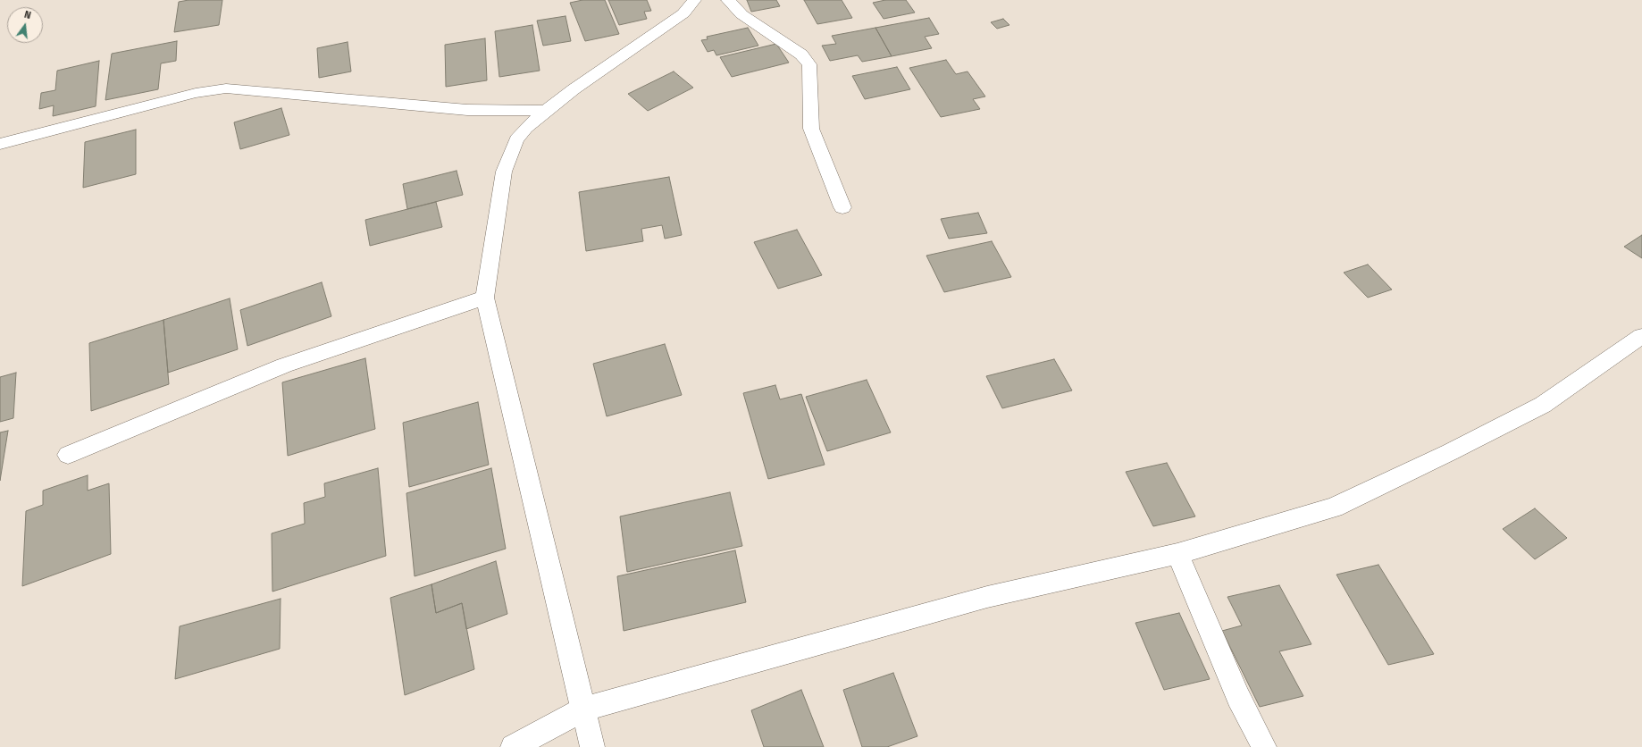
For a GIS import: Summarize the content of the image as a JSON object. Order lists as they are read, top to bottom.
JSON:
{
  "north": "top"
}
